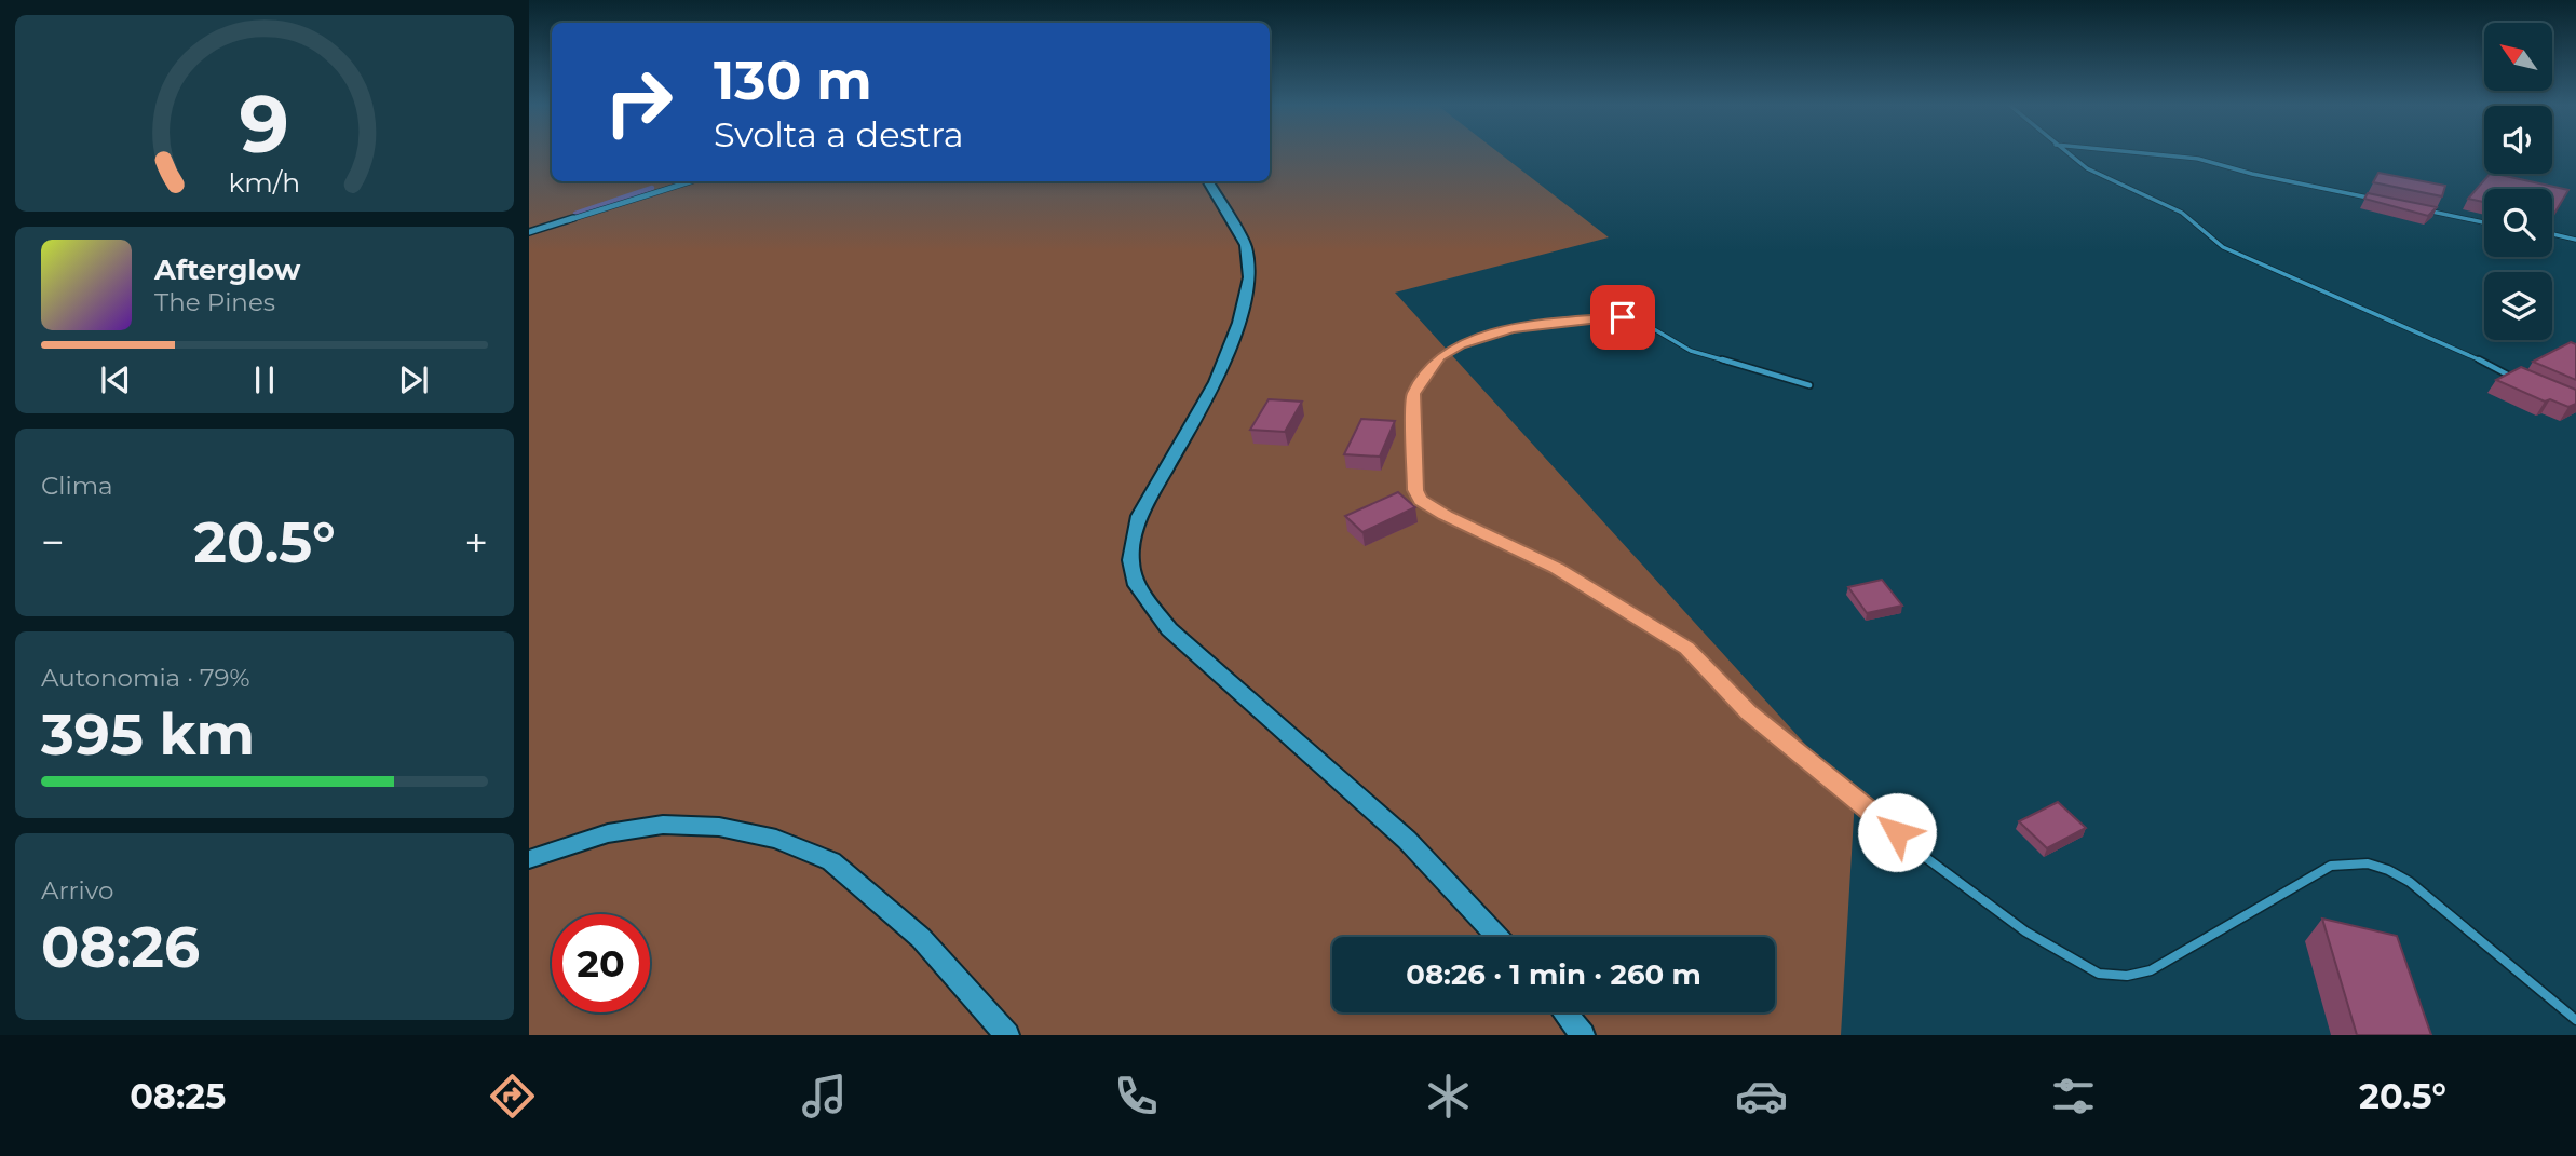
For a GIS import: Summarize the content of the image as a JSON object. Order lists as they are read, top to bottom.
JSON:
{
  "north": "top left",
  "page": {
    "turn": ["130 m", "Svolta a destra"],
    "song": ["Afterglow", "The Pines"],
    "tile": [
      "Clima",
      ["Autonomia · 79%", "395 km"],
      ["Arrivo", "08:26"]
    ],
    "heat": ["−", "20.5°", "+"],
    "limit": "20",
    "trip": "08:26 · 1 min · 260 m",
    "tabs": ["08:25", "20.5°"],
    "gauge": ["9", "km/h"]
  }
}
